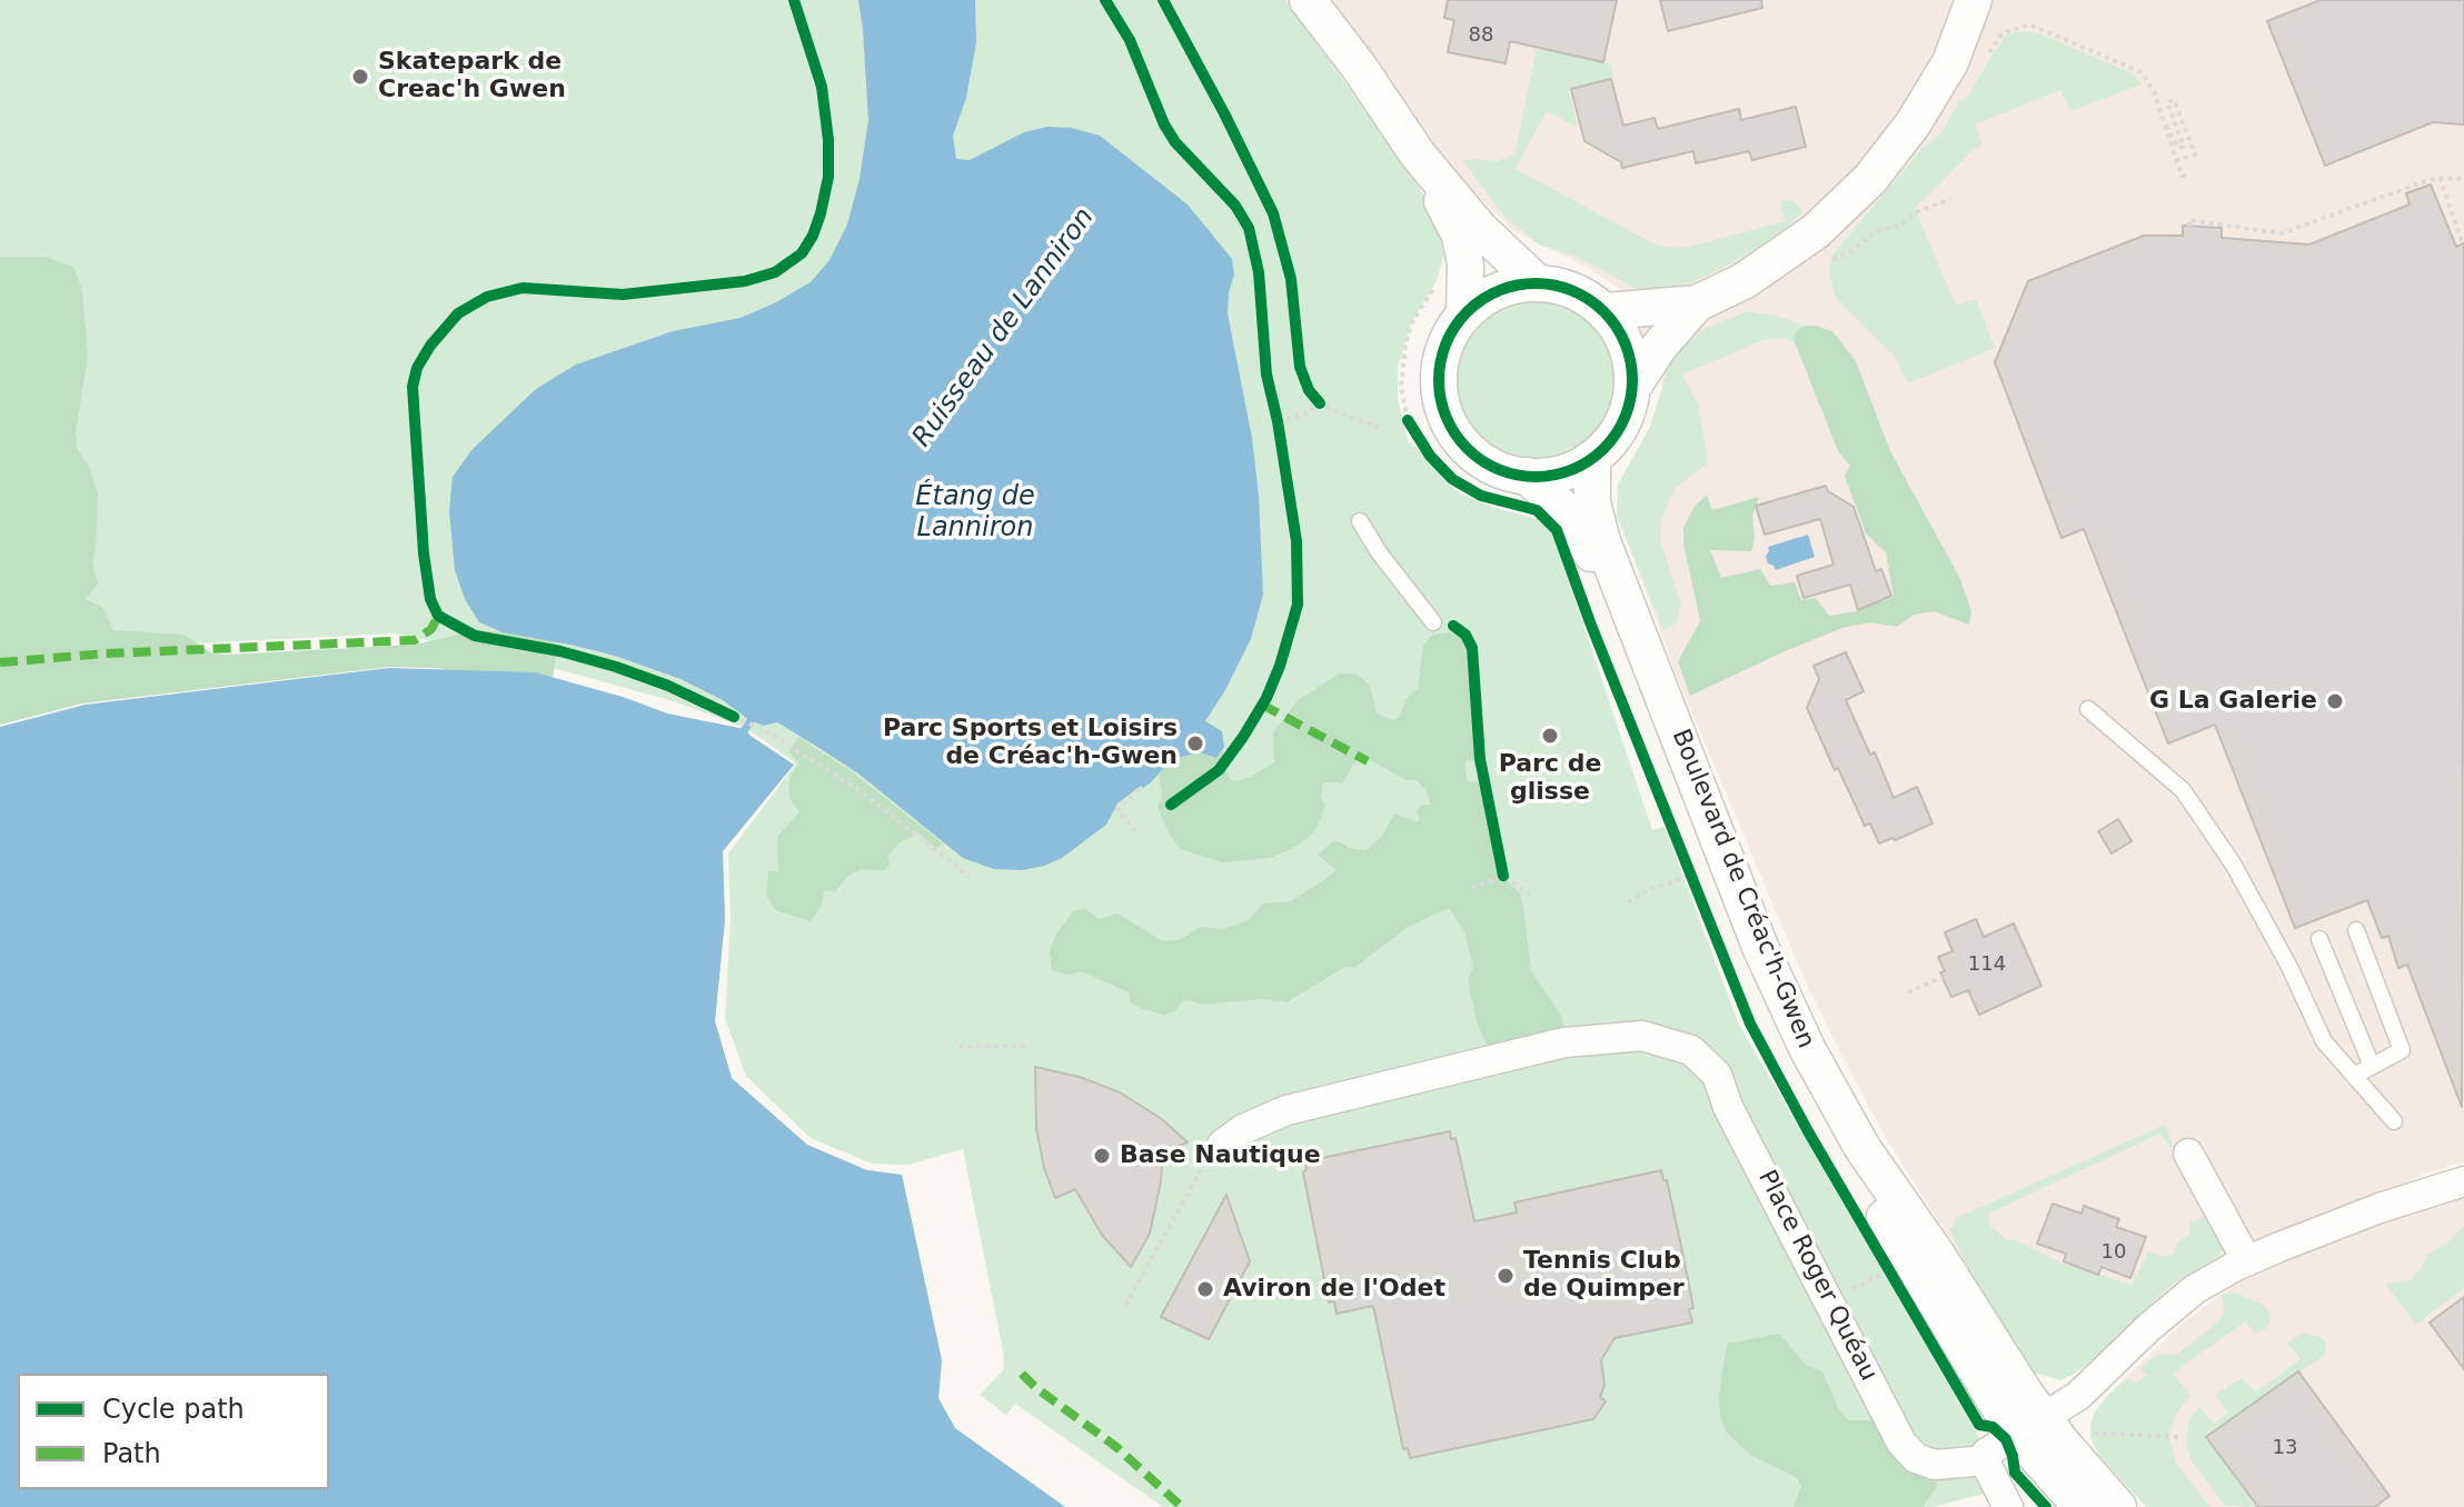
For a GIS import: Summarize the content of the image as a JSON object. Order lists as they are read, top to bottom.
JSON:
{
  "streets": {
    "street": ["Boulevard de Créac'h-Gwen", "Place Roger Quéau"]
  },
  "water": ["Ruisseau de Lanniron", "Étang de Lanniron"],
  "places": [
    "Skatepark de Creac'h Gwen",
    "G La Galerie",
    "Parc de glisse",
    "Parc Sports et Loisirs de Créac'h-Gwen",
    "Base Nautique",
    "Tennis Club de Quimper",
    "Aviron de l'Odet"
  ],
  "house_numbers": [
    "88",
    "114",
    "10",
    "13"
  ],
  "legend": ["Cycle path", "Path"]
}
